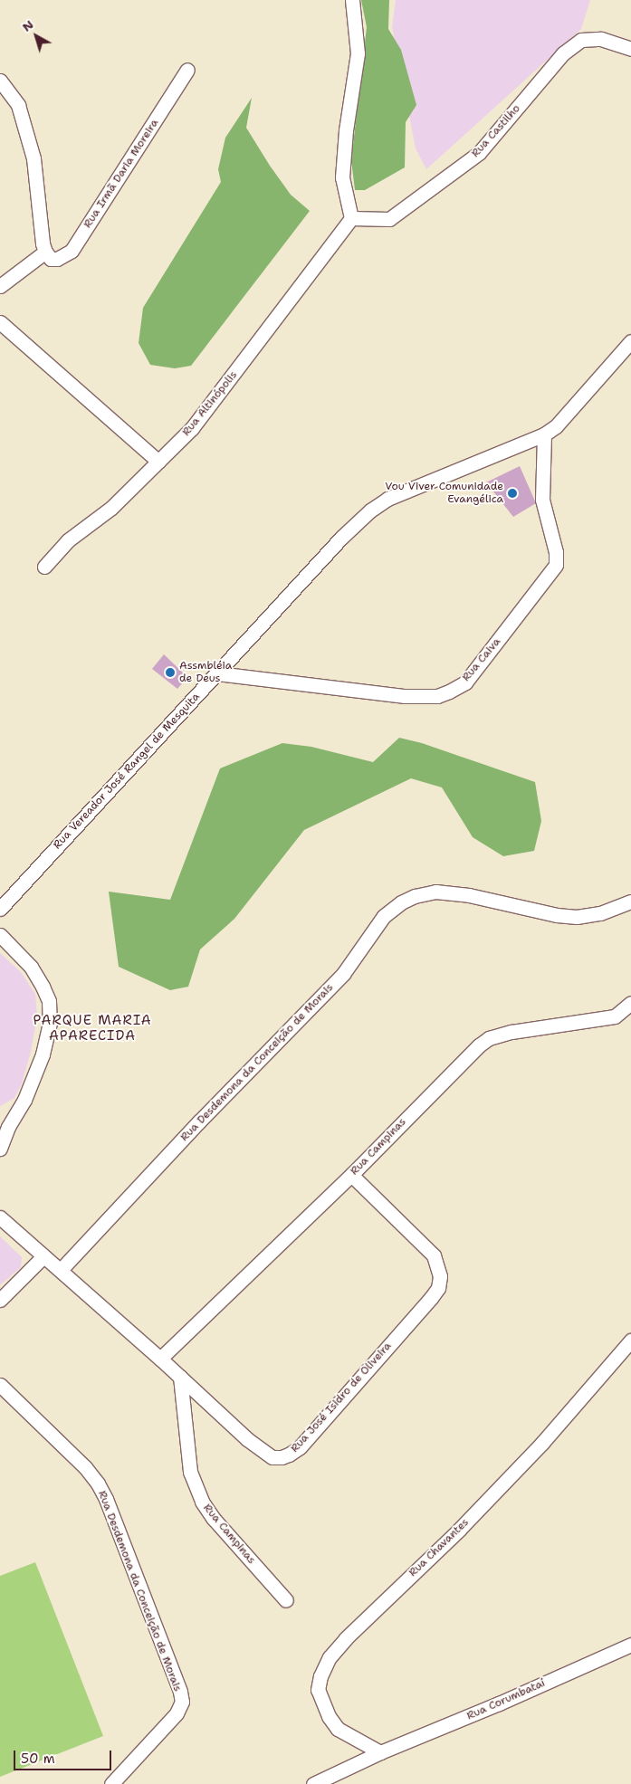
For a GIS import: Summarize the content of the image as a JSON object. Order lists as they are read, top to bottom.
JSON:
{
  "streets": {
    "street": [
      "Rua Castilho",
      "Rua Irmã Daria Moreira",
      "Rua Altinópolis",
      "Rua Caiva",
      "Rua Vereador José Rangel de Mesquita",
      "Rua Desdemona da Conceição de Morais",
      "Rua Campinas",
      "Rua José Isidro de Oliveira",
      "Rua Chavantes",
      "Rua Corumbataí"
    ]
  },
  "crossings": [
    ["Rua Castilho", "Rua Altinópolis"],
    ["Rua Caiva", "Rua Vereador José Rangel de Mesquita"],
    ["Rua Desdemona da Conceição de Morais", "Rua José Isidro de Oliveira"],
    ["Rua Campinas", "Rua José Isidro de Oliveira"],
    ["Rua Chavantes", "Rua Corumbataí"]
  ],
  "districts": ["PARQUE MARIA APARECIDA"],
  "places": ["Vou Viver Comunidade Evangélica", "Assmbléia de Deus"],
  "scale_bar": "50 m",
  "north": "top left"
}
